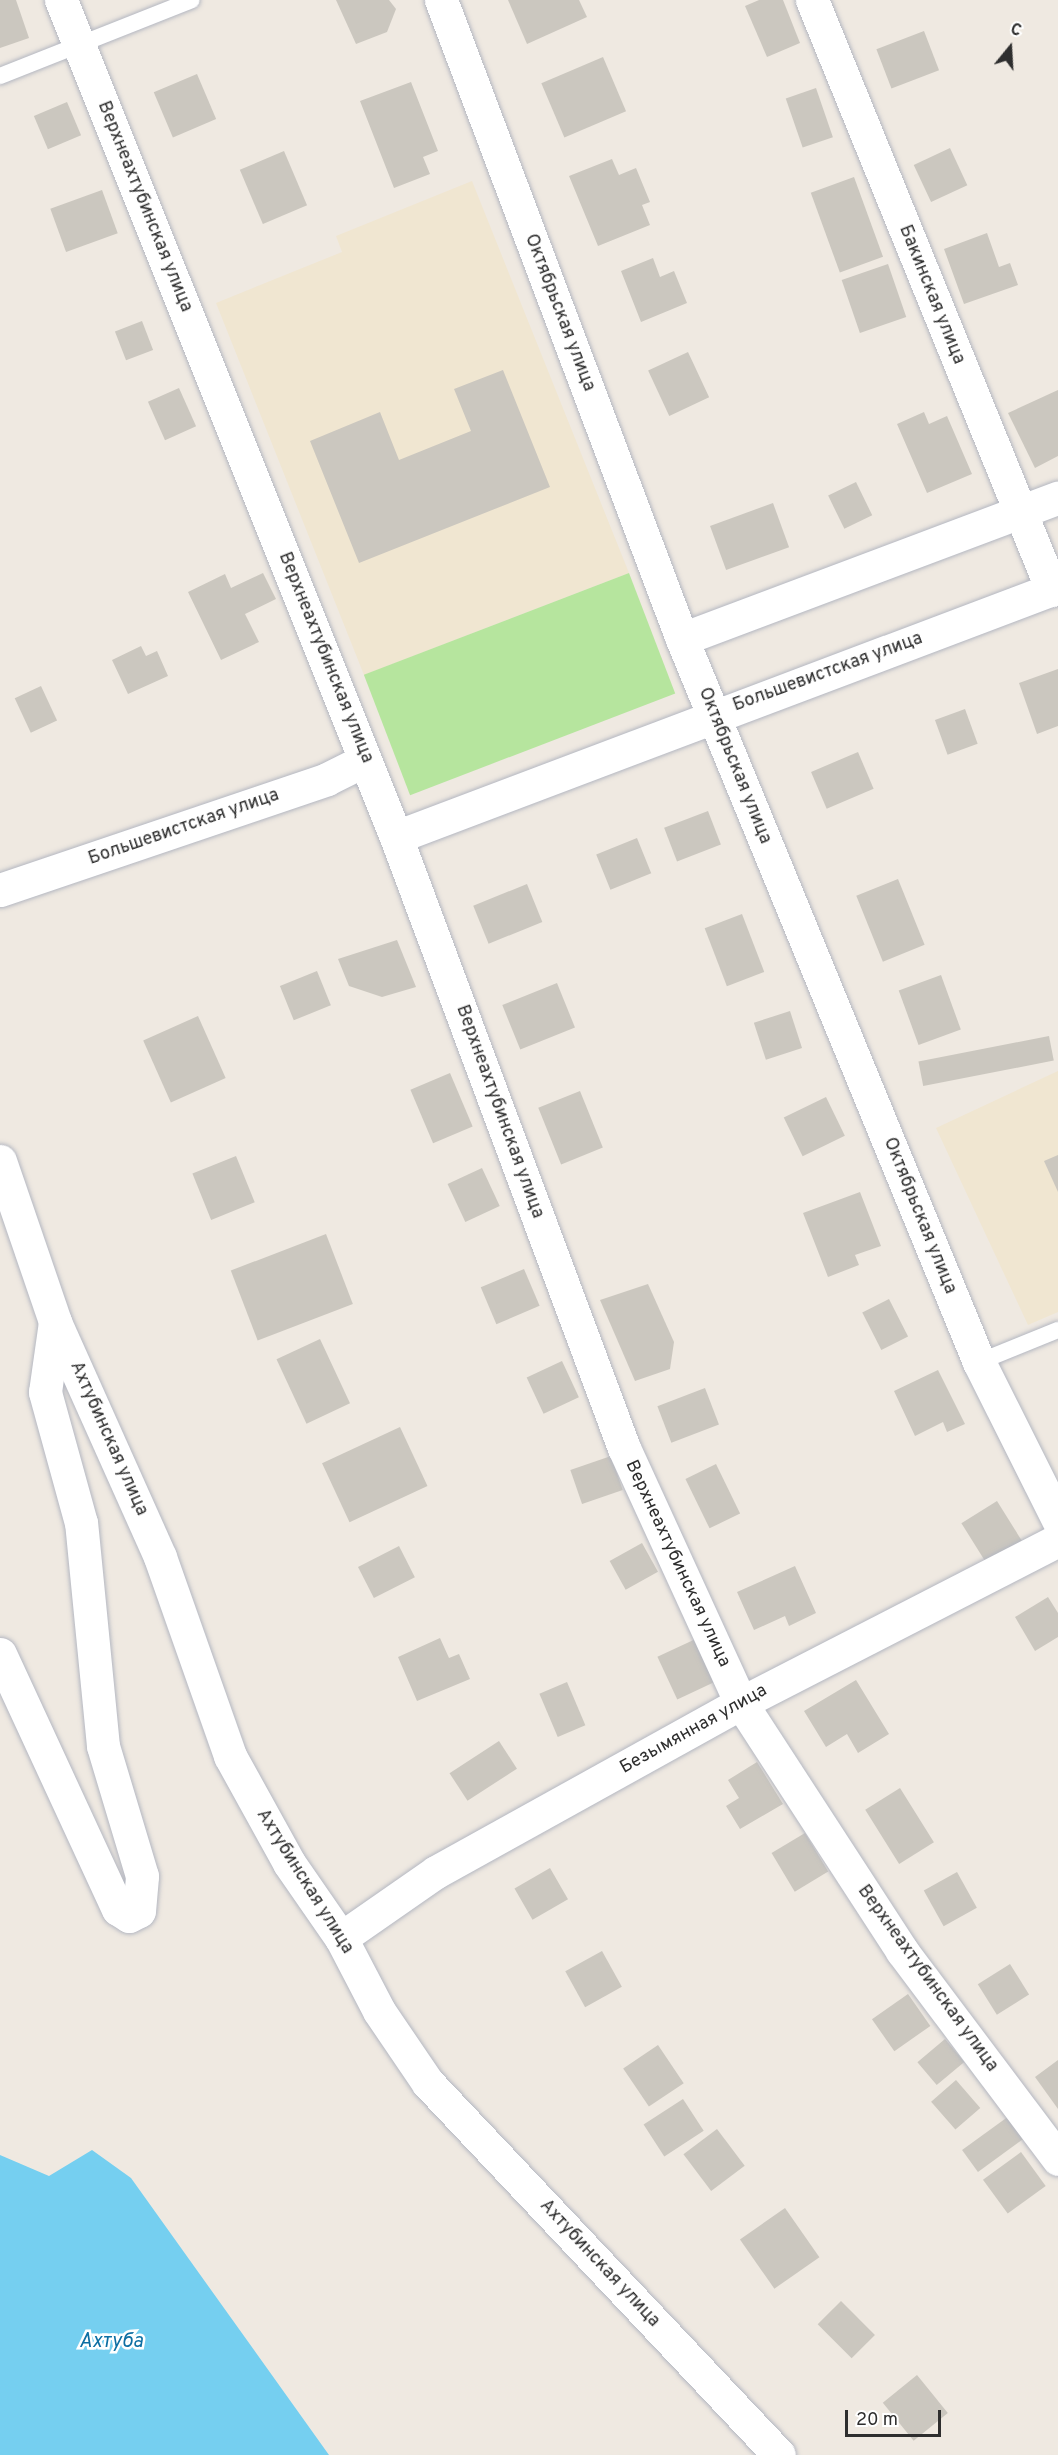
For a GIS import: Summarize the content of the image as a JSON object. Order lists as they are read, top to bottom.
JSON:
{
  "streets": {
    "street": [
      "Верхнеахтубинская улица",
      "Бакинская улица",
      "Октябрьская улица",
      "Большевистская улица",
      "Ахтубинская улица",
      "Безымянная улица"
    ]
  },
  "crossings": [
    ["Верхнеахтубинская улица", "Большевистская улица"],
    ["Верхнеахтубинская улица", "Безымянная улица"],
    ["Бакинская улица", "Большевистская улица"],
    ["Октябрьская улица", "Большевистская улица"],
    ["Ахтубинская улица", "Безымянная улица"]
  ],
  "water": ["Ахтуба"],
  "scale_bar": "20 m",
  "north": "top"
}
